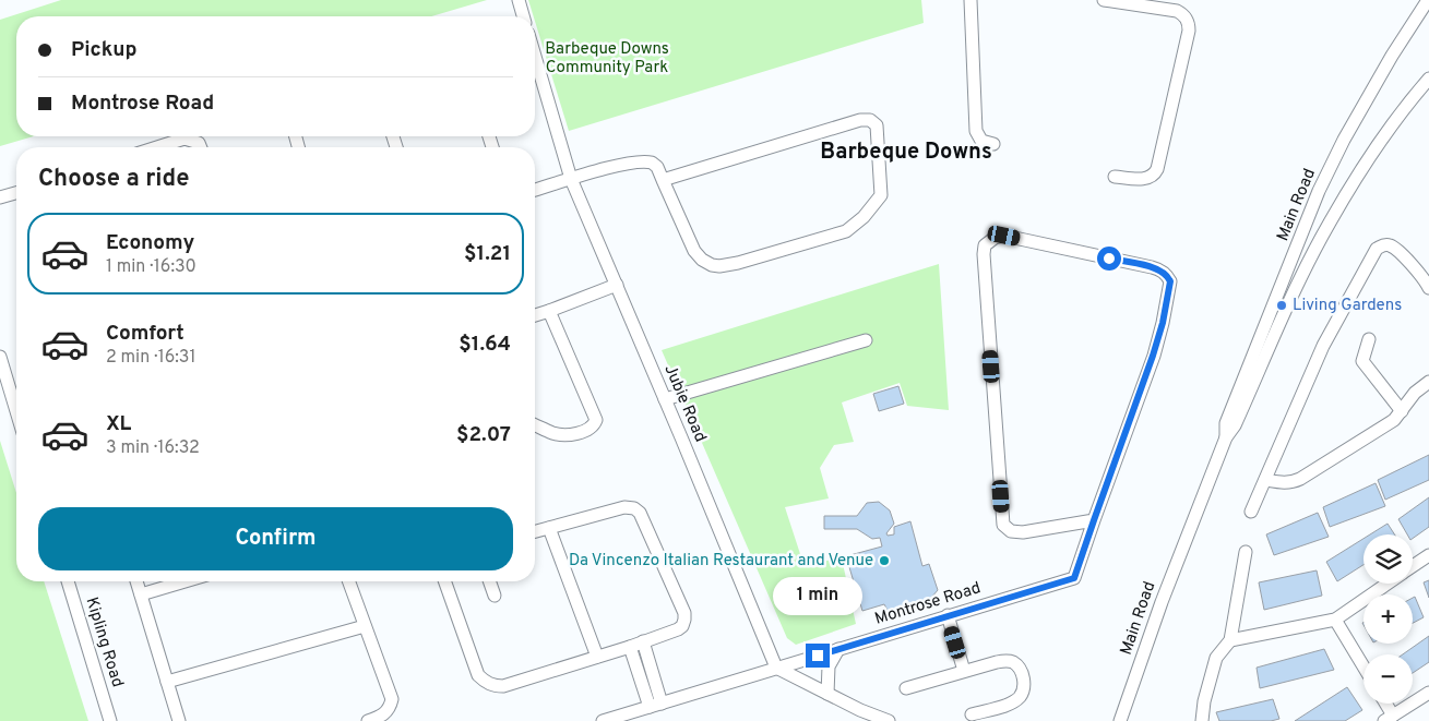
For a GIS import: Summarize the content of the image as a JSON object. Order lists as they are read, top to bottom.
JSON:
{
  "streets": {
    "street": [
      "Main Road",
      "Jubie Road",
      "Montrose Road",
      "Kipling Road"
    ]
  },
  "crossings": [
    ["Jubie Road", "Montrose Road"]
  ],
  "districts": ["Barbeque Downs"],
  "parks": ["Barbeque Downs Community Park"],
  "places": ["Living Gardens", "Da Vincenzo Italian Restaurant and Venue"],
  "page": {
    "banner": ["Pickup", "Montrose Road"],
    "heading": "Choose a ride",
    "list": [
      {
        "name": "Economy",
        "note": "1 min · 16:30",
        "value": "$1.21"
      },
      {
        "name": "Comfort",
        "note": "2 min · 16:31",
        "value": "$1.64"
      },
      {
        "name": "XL",
        "note": "3 min · 16:32",
        "value": "$2.07"
      }
    ],
    "buttons": "Confirm",
    "map_buttons": ["+", "−"],
    "bubble": "1 min"
  }
}
